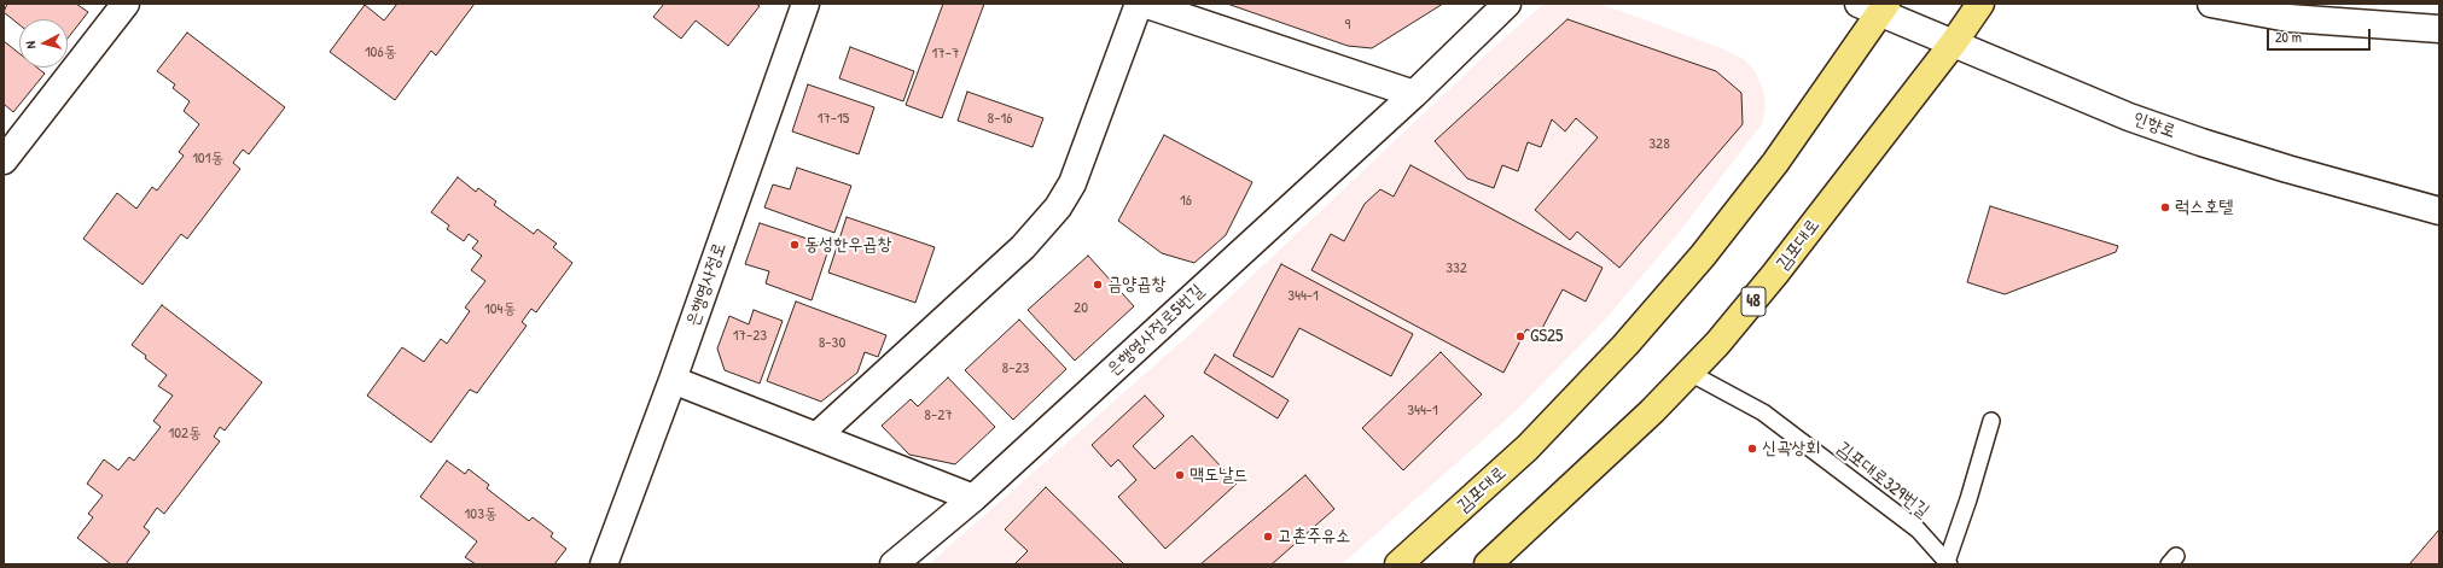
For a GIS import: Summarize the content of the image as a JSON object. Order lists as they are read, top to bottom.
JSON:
{
  "streets": {
    "main road": ["김포대로", "48"],
    "street": ["인향로", "은행영사정로", "은행영사정로5번길"],
    "lane": ["김포대로329번길"]
  },
  "crossings": [
    ["인향로", "김포대로"],
    ["김포대로", "김포대로329번길"]
  ],
  "places": [
    "럭스호텔",
    "동성한우곱창",
    "금양곱창",
    "GS25",
    "신곡상회",
    "맥도날드",
    "고촌주유소"
  ],
  "house_numbers": [
    "9",
    "106동",
    "17-7",
    "17-15",
    "8-16",
    "328",
    "101동",
    "16",
    "332",
    "344-1",
    "20",
    "104동",
    "17-23",
    "8-30",
    "8-23",
    "344-1",
    "8-27",
    "102동",
    "103동"
  ],
  "scale_bar": "20 m",
  "north": "left"
}
